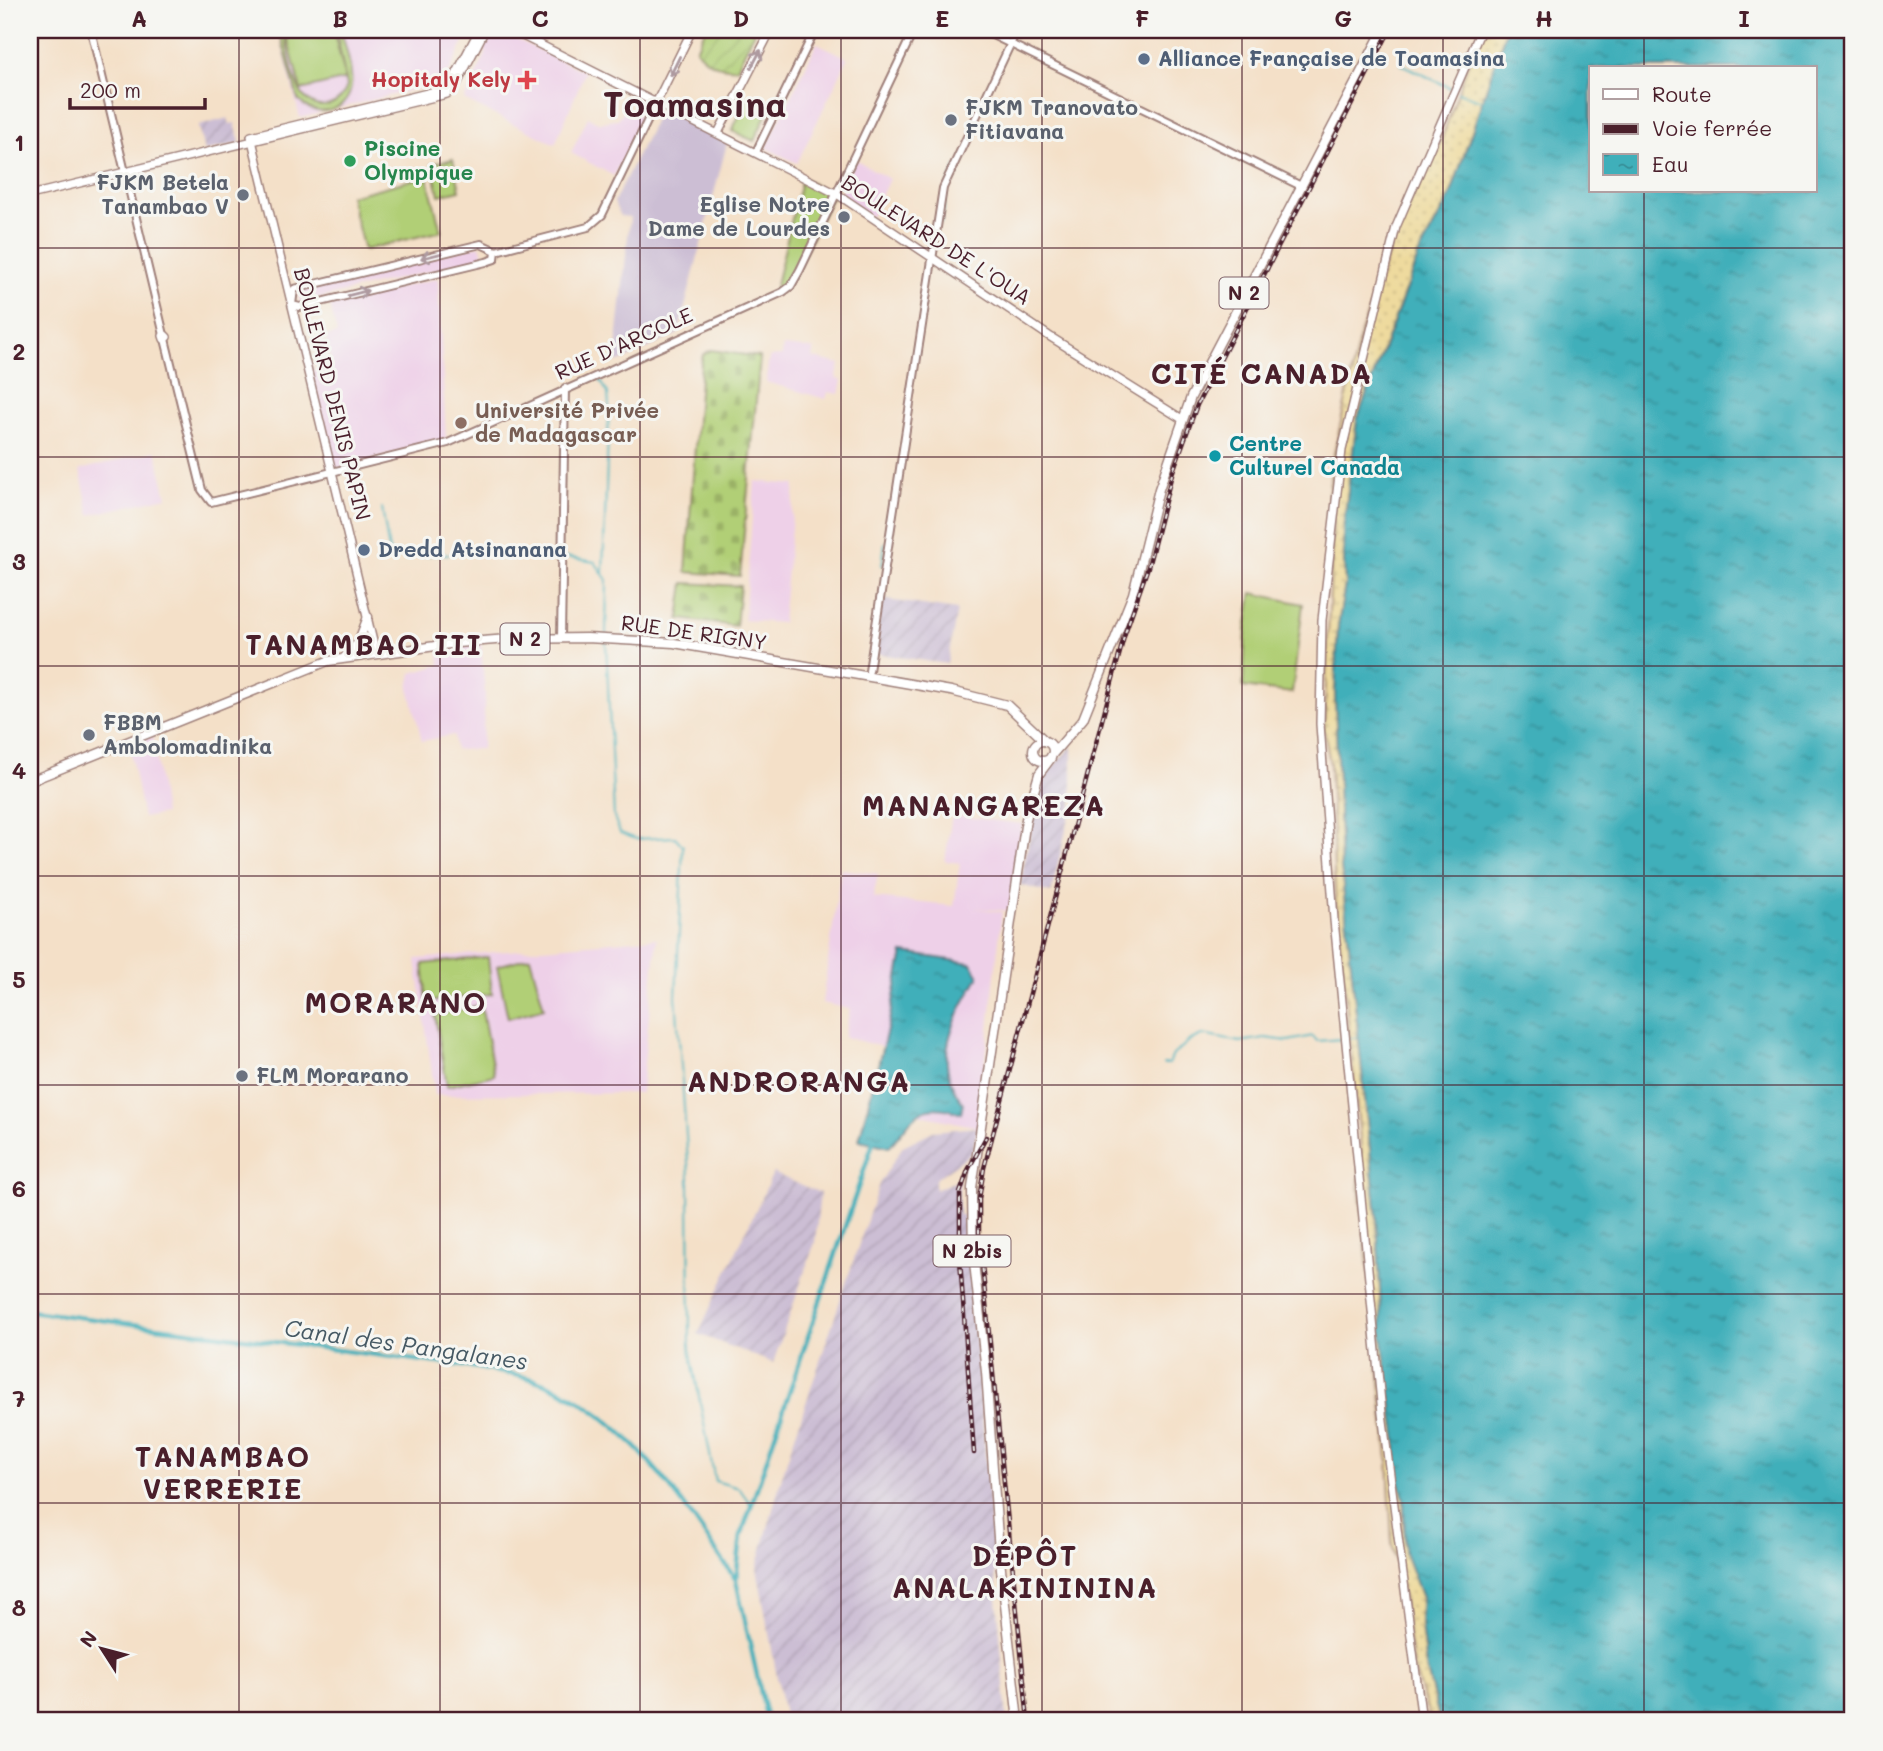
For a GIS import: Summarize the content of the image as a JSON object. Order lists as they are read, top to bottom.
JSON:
{
  "streets": {
    "main road": [
      "BOULEVARD DE L'OUA",
      "N 2",
      "BOULEVARD DENIS PAPIN",
      "RUE DE RIGNY",
      "N 2bis"
    ],
    "street": ["RUE D'ARCOLE"]
  },
  "crossings": [
    ["BOULEVARD DE L'OUA", "N 2"],
    ["BOULEVARD DE L'OUA", "RUE D'ARCOLE"],
    ["RUE D'ARCOLE", "BOULEVARD DENIS PAPIN"],
    ["BOULEVARD DENIS PAPIN", "RUE DE RIGNY"]
  ],
  "districts": [
    "Toamasina",
    "CITÉ CANADA",
    "TANAMBAO III",
    "MANANGAREZA",
    "MORARANO",
    "ANDRORANGA",
    "TANAMBAO VERRERIE",
    "DÉPÔT ANALAKINININA"
  ],
  "water": ["Canal des Pangalanes"],
  "places": {
    "other": [
      "Alliance Française de Toamasina",
      "FJKM Tranovato Fitiavana",
      "Piscine Olympique",
      "FJKM Betela Tanambao V",
      "Eglise Notre Dame de Lourdes",
      "Université Privée de Madagascar",
      "Centre Culturel Canada",
      "Dredd Atsinanana",
      "FBBM Ambolomadinika",
      "FLM Morarano"
    ],
    "health": ["Hopitaly Kely"]
  },
  "legend": ["Route", "Voie ferrée", "Eau"],
  "scale_bar": "200 m",
  "north": "top left",
  "grid": {
    "columns": [
      "A",
      "B",
      "C",
      "D",
      "E",
      "F",
      "G",
      "H",
      "I"
    ],
    "rows": [
      "1",
      "2",
      "3",
      "4",
      "5",
      "6",
      "7",
      "8"
    ]
  }
}
